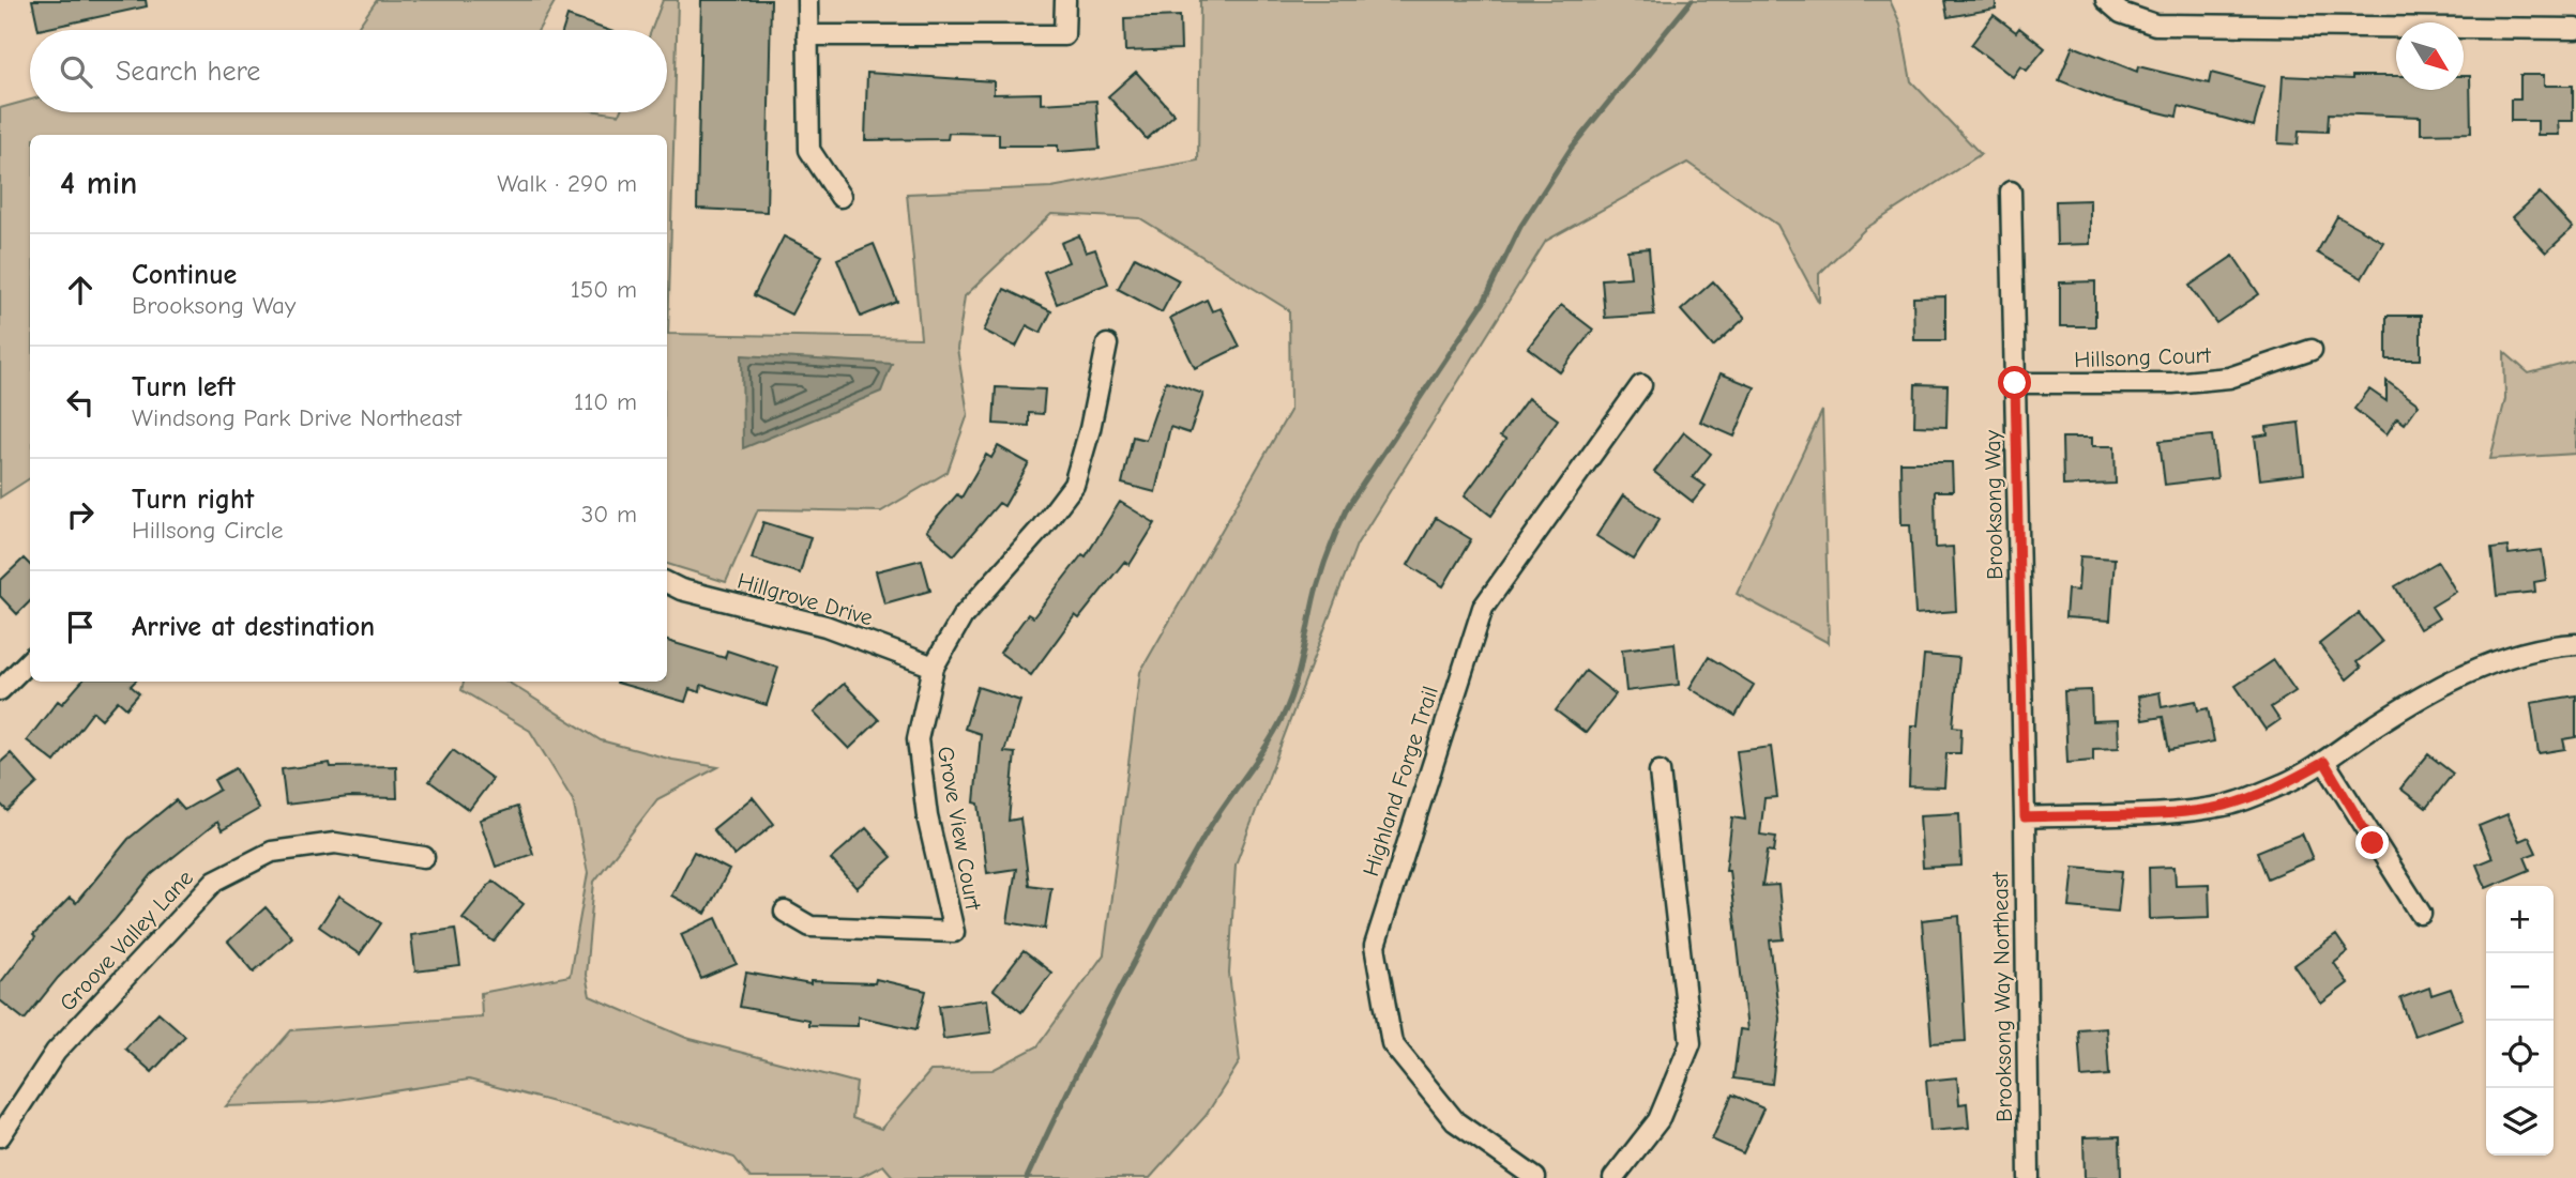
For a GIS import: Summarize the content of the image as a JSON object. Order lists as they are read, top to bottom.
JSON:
{
  "streets": {
    "street": [
      "Hillsong Court",
      "Brooksong Way",
      "Hillgrove Drive",
      "Highland Forge Trail",
      "Grove View Court",
      "Groove Valley Lane",
      "Brooksong Way Northeast"
    ]
  },
  "crossings": [
    ["Hillsong Court", "Brooksong Way"],
    ["Brooksong Way", "Brooksong Way Northeast"],
    ["Hillgrove Drive", "Grove View Court"]
  ],
  "north": "bottom right",
  "page": {
    "search": "Search here",
    "heading": ["4 min", "Walk · 290 m"],
    "list": [
      ["Continue", "Brooksong Way", "150 m"],
      ["Turn left", "Windsong Park Drive Northeast", "110 m"],
      ["Turn right", "Hillsong Circle", "30 m"],
      "Arrive at destination"
    ],
    "map_buttons": ["+", "−"]
  }
}
